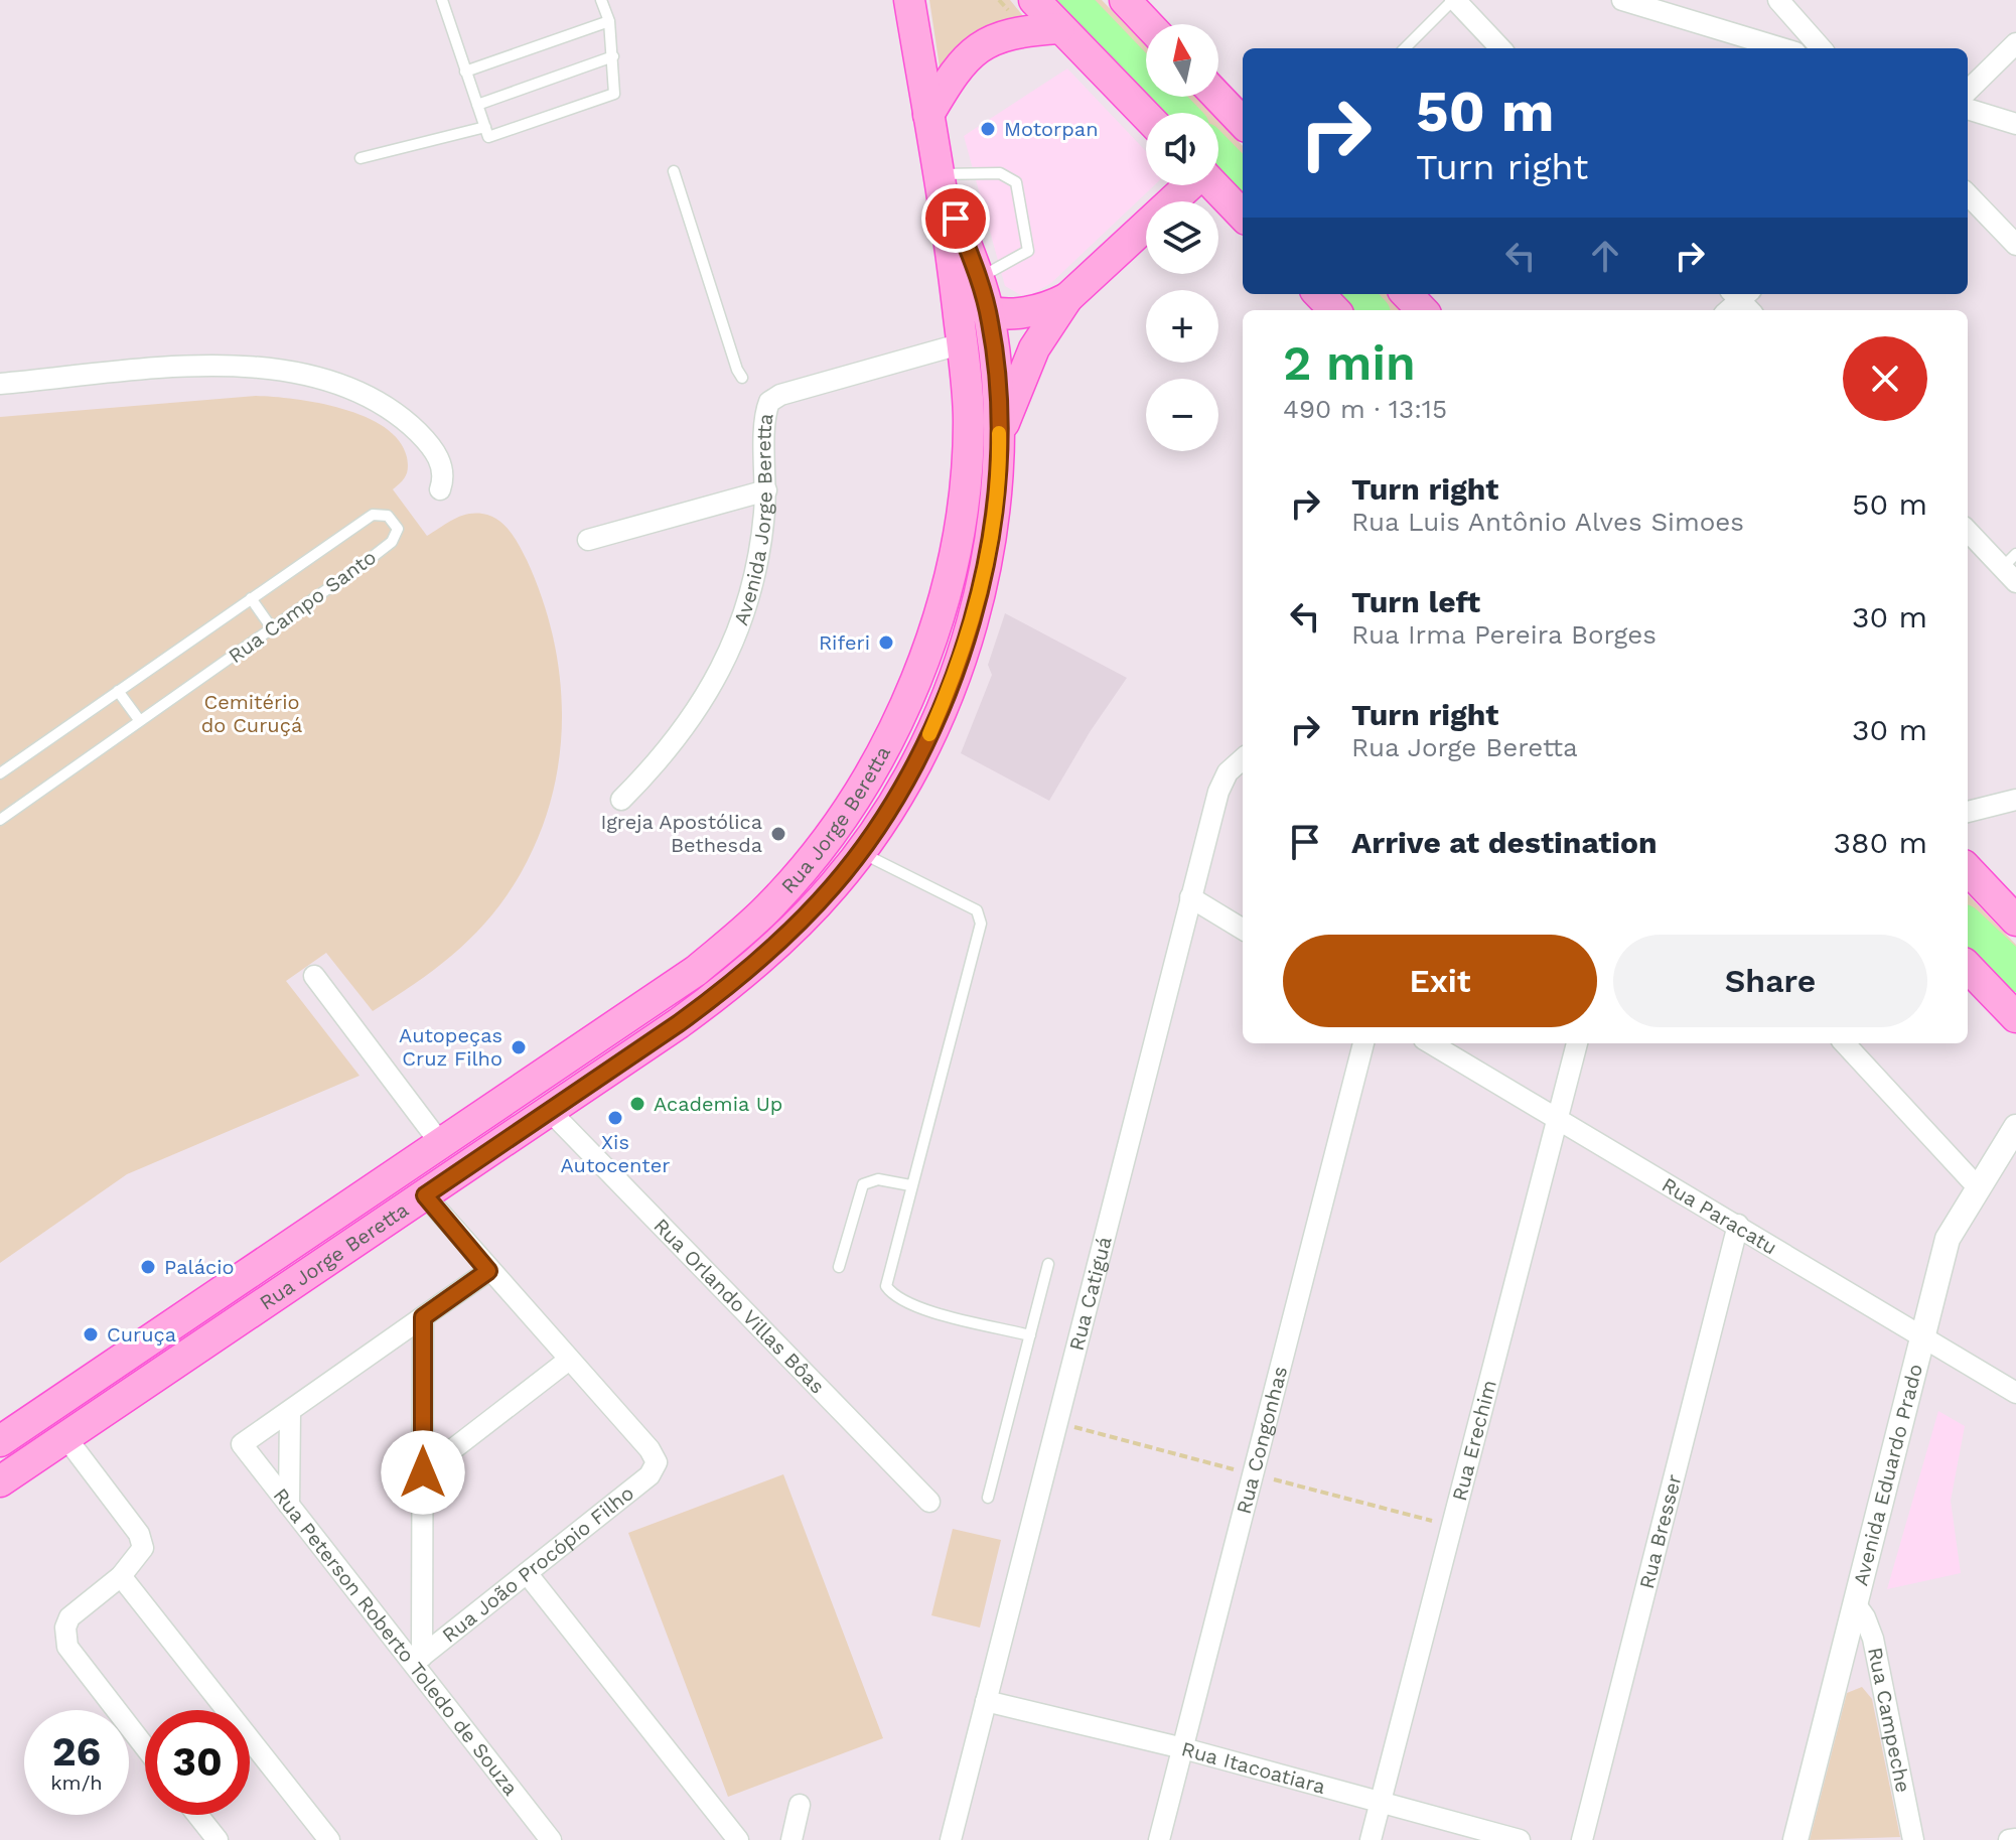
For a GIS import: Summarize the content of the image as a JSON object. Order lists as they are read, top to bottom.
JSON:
{
  "streets": {
    "main road": ["Rua Jorge Beretta"],
    "street": [
      "Avenida Jorge Beretta",
      "Rua Paracatu",
      "Rua Catiguá",
      "Rua Orlando Villas Bôas",
      "Rua Congonhas",
      "Rua Erechim",
      "Avenida Eduardo Prado",
      "Rua Bresser",
      "Rua João Procópio Filho",
      "Rua Peterson Roberto Toledo de Souza",
      "Rua Campeche",
      "Rua Itacoatiara"
    ],
    "lane": ["Rua Campo Santo"]
  },
  "crossings": [
    ["Avenida Jorge Beretta", "Rua Jorge Beretta"],
    ["Rua Jorge Beretta", "Rua Orlando Villas Bôas"],
    ["Rua Paracatu", "Rua Erechim"],
    ["Rua Paracatu", "Avenida Eduardo Prado"],
    ["Rua Paracatu", "Rua Bresser"],
    ["Rua Catiguá", "Rua Itacoatiara"],
    ["Rua Congonhas", "Rua Itacoatiara"],
    ["Rua Erechim", "Rua Itacoatiara"],
    ["Avenida Eduardo Prado", "Rua Campeche"],
    ["Rua João Procópio Filho", "Rua Peterson Roberto Toledo de Souza"]
  ],
  "parks": ["Cemitério do Curuçá"],
  "places": [
    "Motorpan",
    "Riferi",
    "Igreja Apostólica Bethesda",
    "Autopeças Cruz Filho",
    "Academia Up",
    "Xis Autocenter",
    "Palácio",
    "Curuça"
  ],
  "north": "top",
  "page": {
    "map_buttons": ["+", "−"],
    "turn": ["50 m", "Turn right"],
    "heading": ["2 min", "490 m · 13:15"],
    "list": [
      {
        "name": "Turn right",
        "note": "Rua Luis Antônio Alves Simoes",
        "value": "50 m"
      },
      {
        "name": "Turn left",
        "note": "Rua Irma Pereira Borges",
        "value": "30 m"
      },
      {
        "name": "Turn right",
        "note": "Rua Jorge Beretta",
        "value": "30 m"
      },
      {
        "name": "Arrive at destination",
        "value": "380 m"
      }
    ],
    "buttons": ["Exit", "Share"],
    "speed": "26 km/h",
    "limit": "30"
  }
}
